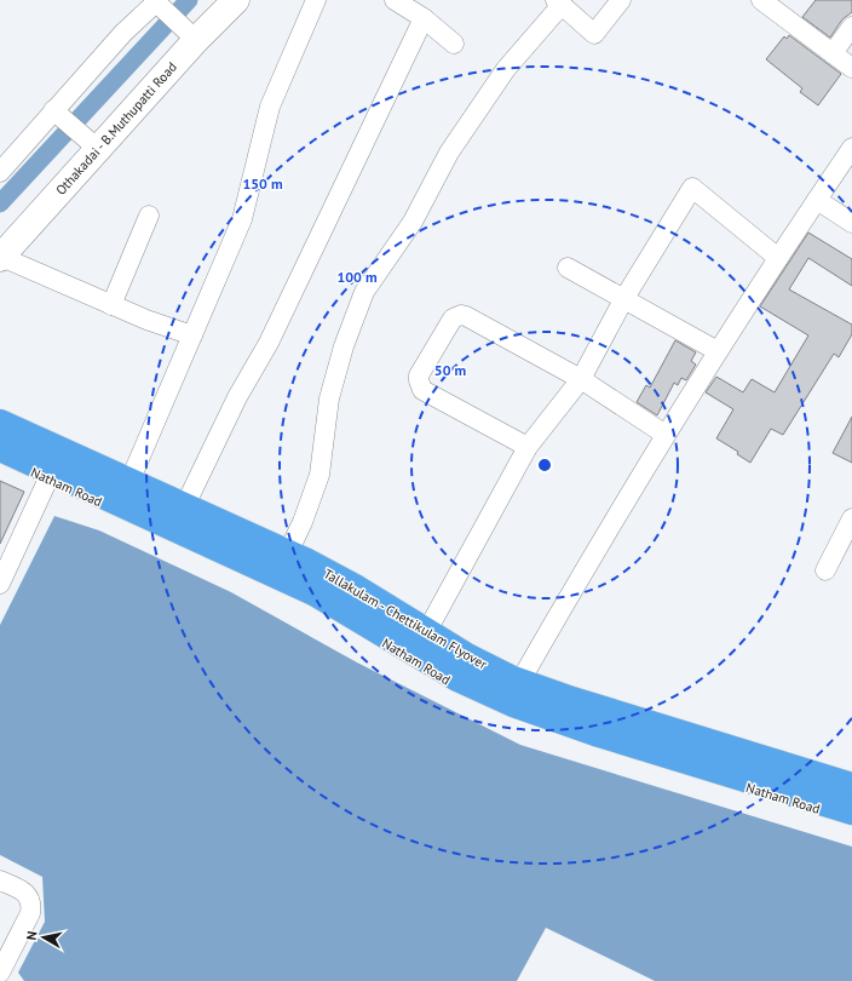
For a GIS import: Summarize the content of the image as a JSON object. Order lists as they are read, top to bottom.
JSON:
{
  "streets": {
    "highway": ["Tallakulam - Chettikulam Flyover"],
    "main road": ["Othakadai - B.Muthupatti Road", "Natham Road"]
  },
  "north": "left",
  "rings": ["150 m", "100 m", "50 m"]
}
